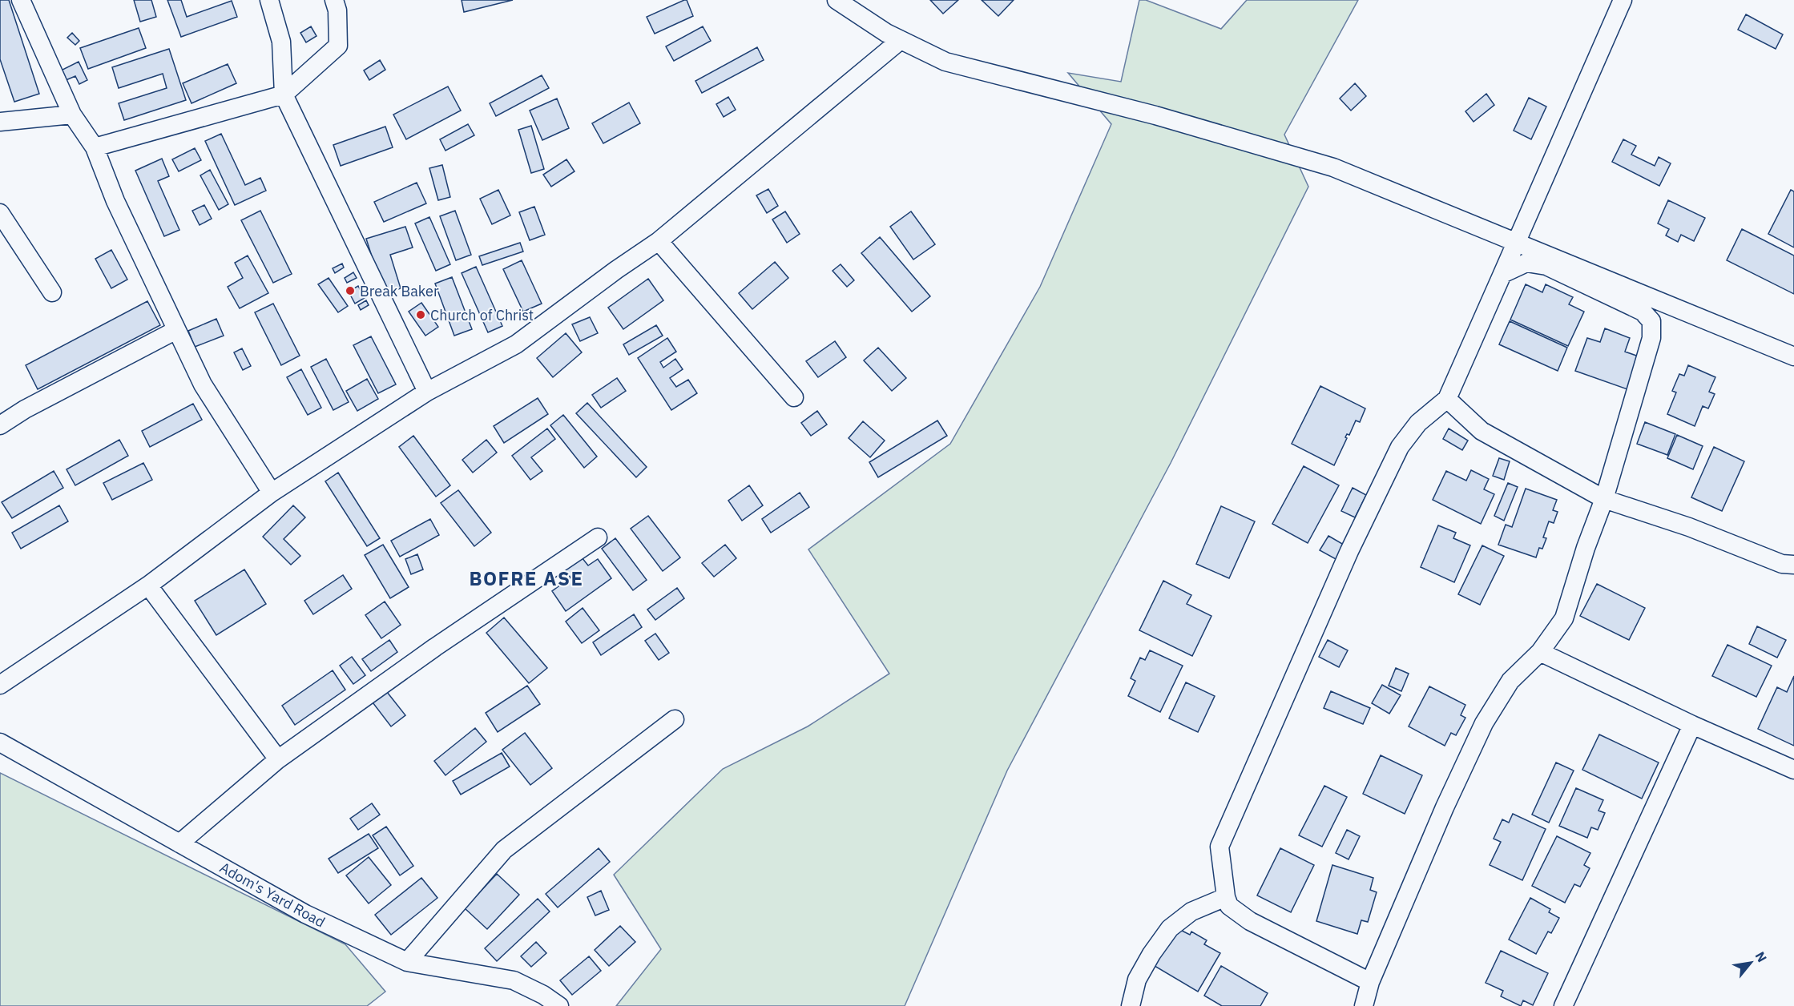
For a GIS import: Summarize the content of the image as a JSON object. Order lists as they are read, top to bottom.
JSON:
{
  "streets": {
    "street": ["Adom's Yard Road"]
  },
  "districts": ["BOFRE ASE"],
  "places": ["Break Baker", "Church of Christ"],
  "north": "top right"
}
